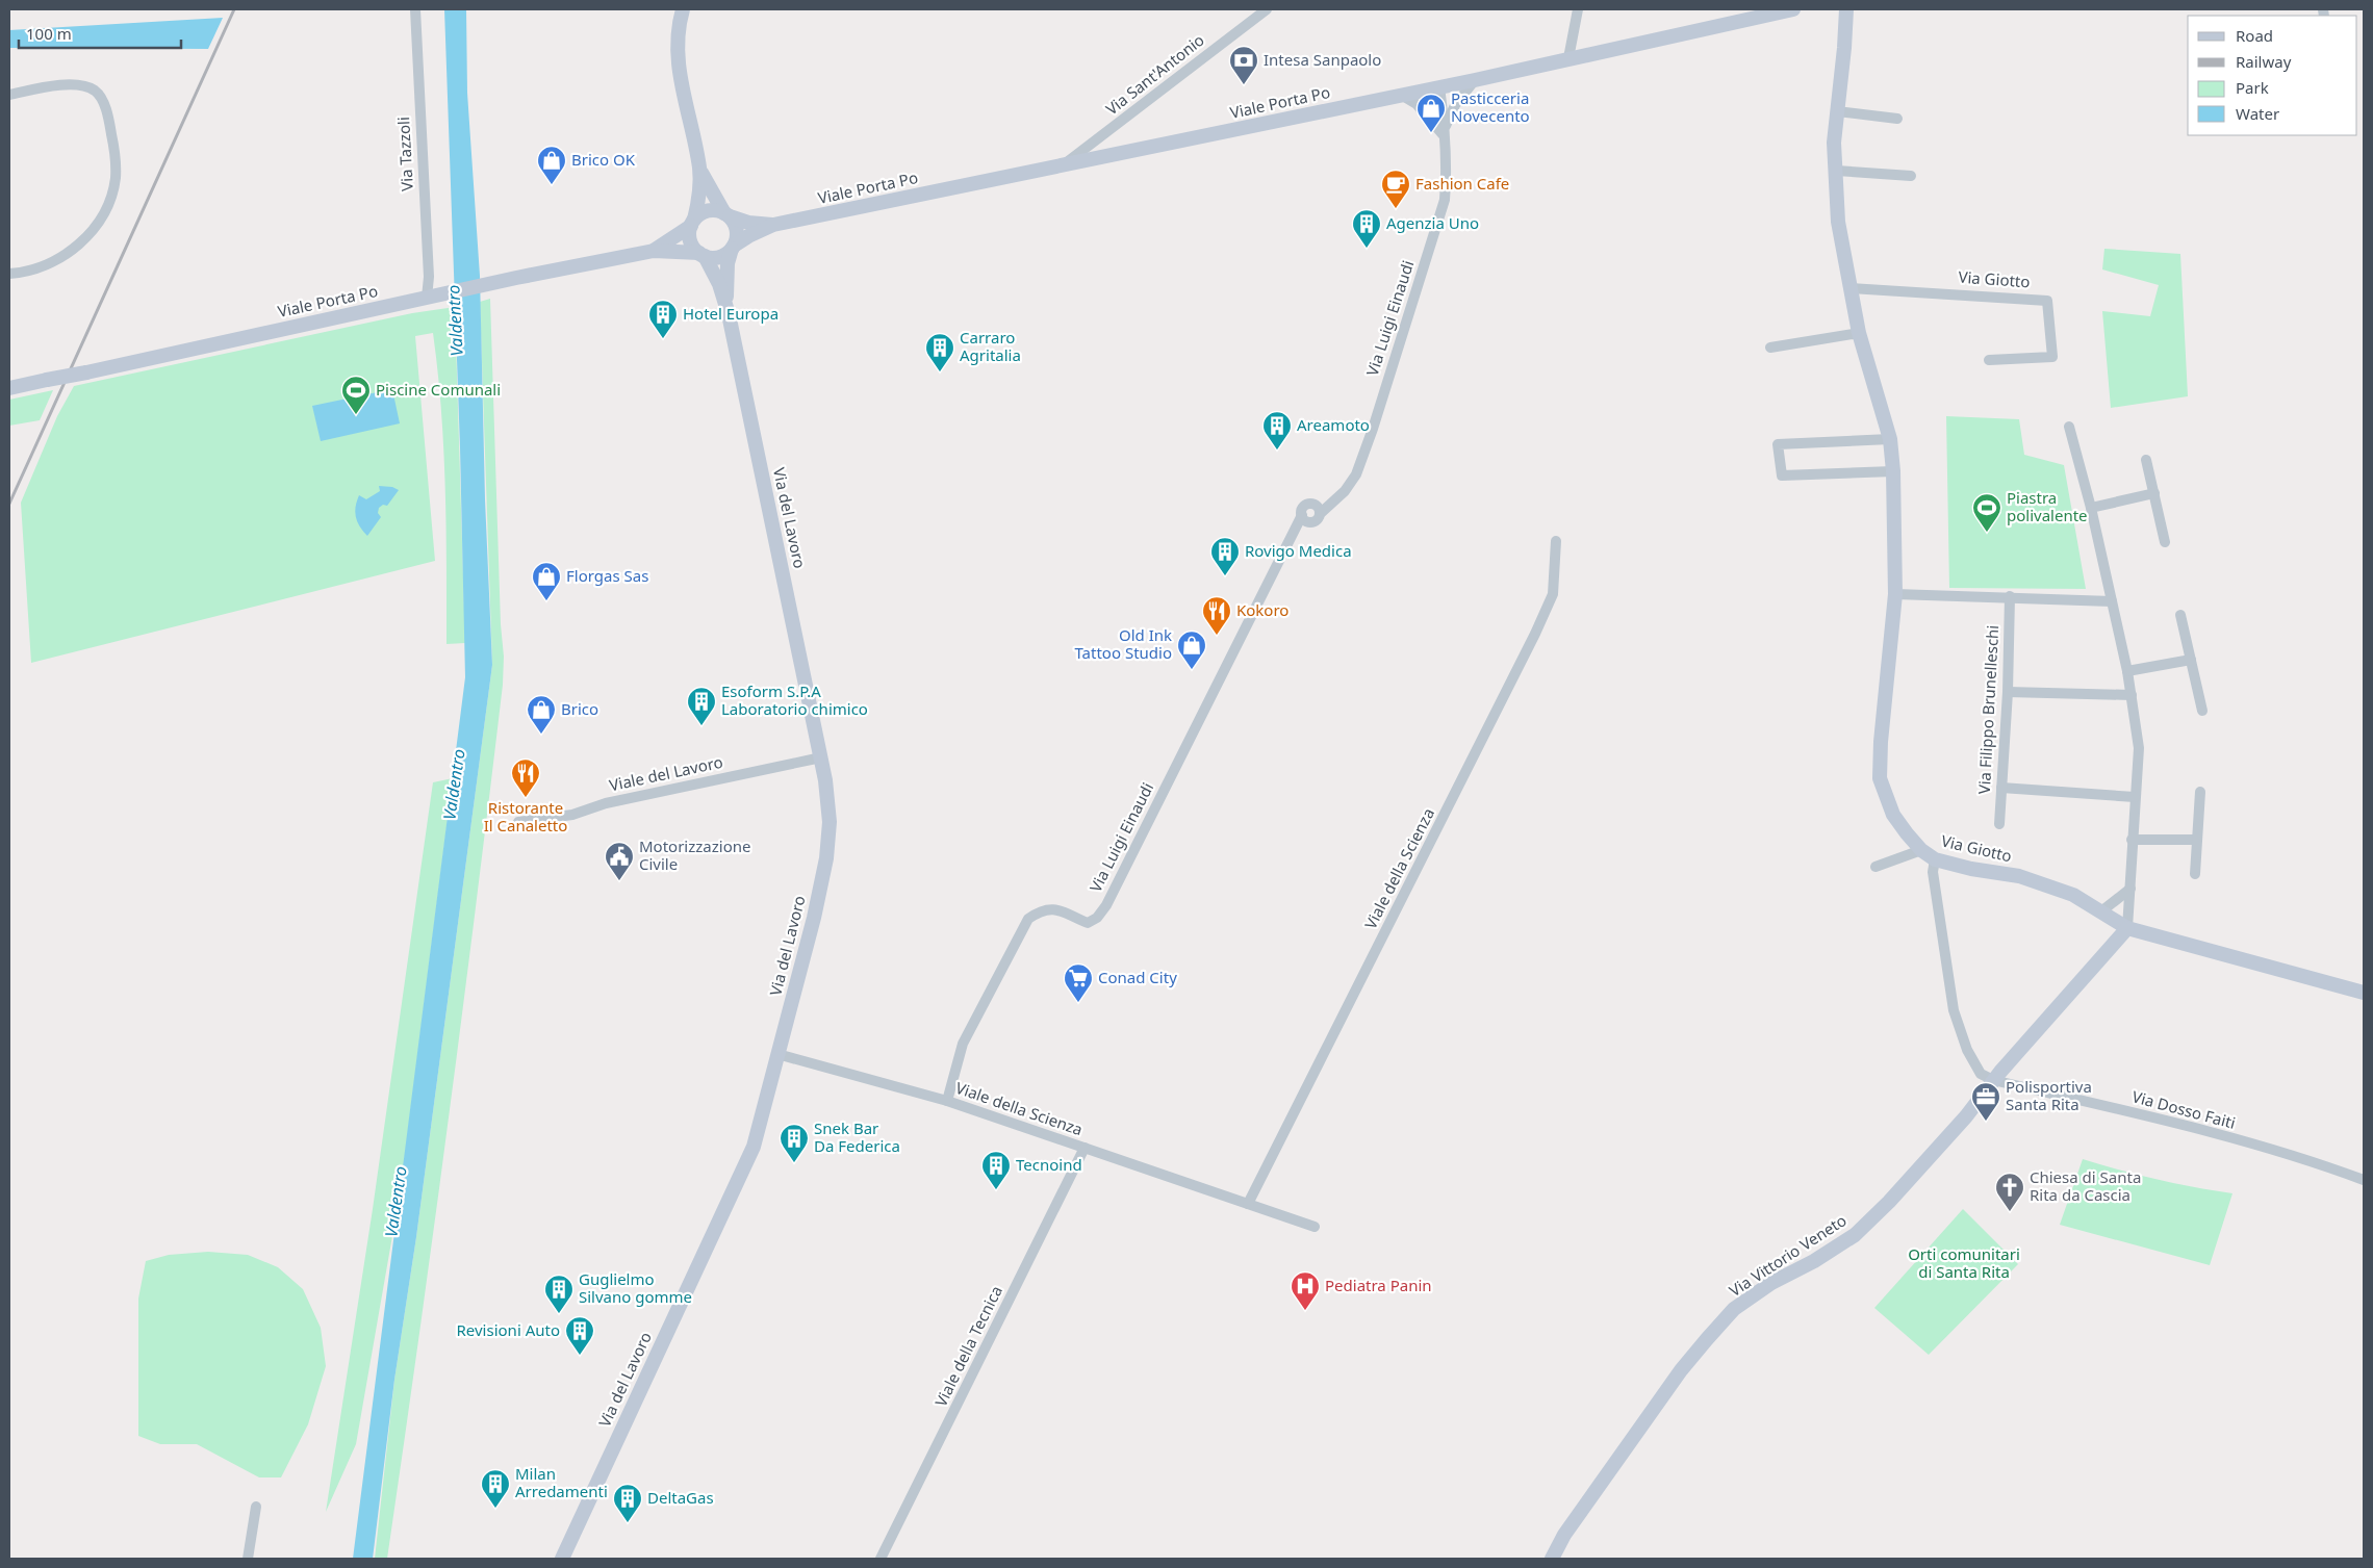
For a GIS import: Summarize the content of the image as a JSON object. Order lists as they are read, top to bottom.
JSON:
{
  "streets": {
    "main road": [
      "Viale Porta Po",
      "Via Giotto",
      "Via del Lavoro",
      "Via Vittorio Veneto"
    ],
    "street": [
      "Via Sant'Antonio",
      "Via Tazzoli",
      "Via Luigi Einaudi",
      "Via Filippo Brunelleschi",
      "Viale del Lavoro",
      "Viale della Scienza",
      "Via Dosso Faiti",
      "Viale della Tecnica"
    ]
  },
  "crossings": [
    ["Via Sant'Antonio", "Viale Porta Po"],
    ["Viale Porta Po", "Via Tazzoli"],
    ["Viale Porta Po", "Via Luigi Einaudi"],
    ["Via Giotto", "Via Vittorio Veneto"],
    ["Via Luigi Einaudi", "Viale della Scienza"],
    ["Via del Lavoro", "Viale del Lavoro"],
    ["Via del Lavoro", "Viale della Scienza"],
    ["Viale della Scienza", "Viale della Tecnica"],
    ["Via Dosso Faiti", "Via Vittorio Veneto"]
  ],
  "water": ["Valdentro"],
  "parks": ["Orti comunitari di Santa Rita"],
  "places": {
    "bank": ["Intesa Sanpaolo"],
    "shop": [
      "Pasticceria Novecento",
      "Brico OK",
      "Florgas Sas",
      "Old Ink Tattoo Studio",
      "Brico"
    ],
    "cafe": ["Fashion Cafe"],
    "building": [
      "Agenzia Uno",
      "Hotel Europa",
      "Carraro Agritalia",
      "Areamoto",
      "Rovigo Medica",
      "Esoform S.P.A Laboratorio chimico",
      "Snek Bar Da Federica",
      "Tecnoind",
      "Guglielmo Silvano gomme",
      "Revisioni Auto",
      "Milan Arredamenti",
      "DeltaGas"
    ],
    "sports": ["Piscine Comunali", "Piastra polivalente"],
    "restaurant": ["Kokoro", "Ristorante Il Canaletto"],
    "public building": ["Motorizzazione Civile"],
    "supermarket": ["Conad City"],
    "office": ["Polisportiva Santa Rita"],
    "church": ["Chiesa di Santa Rita da Cascia"],
    "hospital": ["Pediatra Panin"]
  },
  "legend": [
    "Road",
    "Railway",
    "Park",
    "Water"
  ],
  "scale_bar": "100 m"
}
